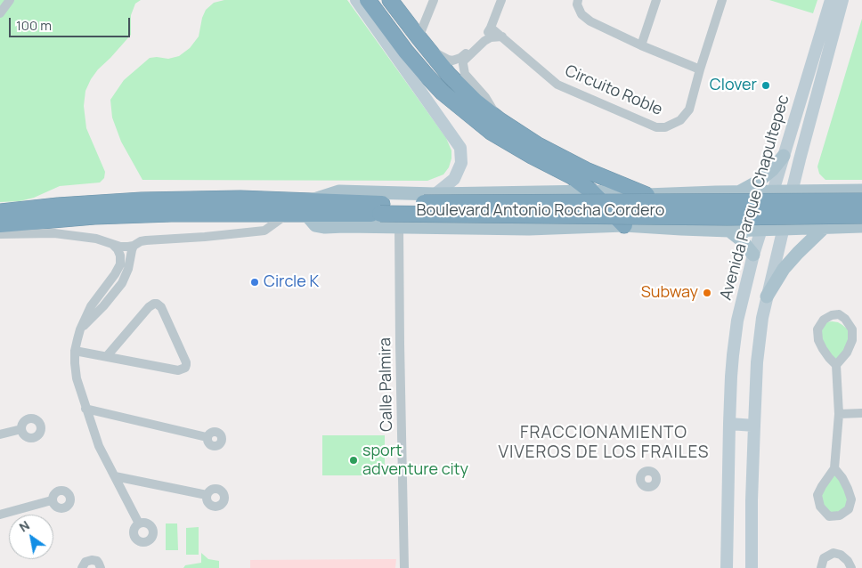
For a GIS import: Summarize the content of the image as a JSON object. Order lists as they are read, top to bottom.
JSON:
{
  "streets": {
    "main road": ["Avenida Parque Chapultepec", "Boulevard Antonio Rocha Cordero"],
    "street": ["Circuito Roble", "Calle Palmira"]
  },
  "crossings": [
    ["Avenida Parque Chapultepec", "Boulevard Antonio Rocha Cordero"],
    ["Boulevard Antonio Rocha Cordero", "Calle Palmira"]
  ],
  "districts": ["FRACCIONAMIENTO VIVEROS DE LOS FRAILES"],
  "places": [
    "Clover",
    "Circle K",
    "Subway",
    "sport adventure city"
  ],
  "scale_bar": "100 m",
  "north": "top left"
}
